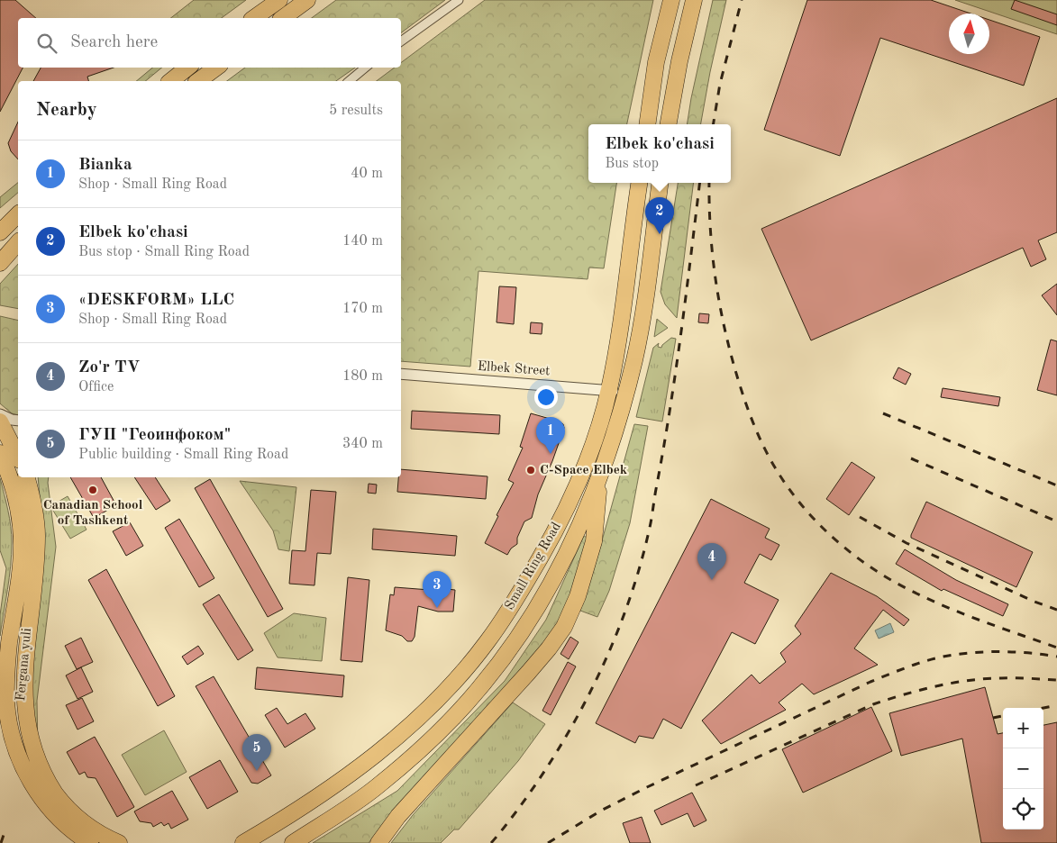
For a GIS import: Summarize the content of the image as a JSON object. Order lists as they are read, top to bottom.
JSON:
{
  "streets": {
    "main road": ["Small Ring Road", "Fergana yuli"],
    "street": ["Elbek Street"]
  },
  "crossings": [
    ["Elbek Street", "Small Ring Road"]
  ],
  "places": ["C-Space Elbek", "Canadian School of Tashkent"],
  "north": "top",
  "page": {
    "search": "Search here",
    "heading": ["Nearby", "5 results"],
    "popup": ["Elbek ko'chasi", "Bus stop"],
    "list": [
      {
        "mark": "1",
        "name": "Bianka",
        "note": "Shop · Small Ring Road",
        "value": "40 m"
      },
      {
        "mark": "2",
        "name": "Elbek ko'chasi",
        "note": "Bus stop · Small Ring Road",
        "value": "140 m"
      },
      {
        "mark": "3",
        "name": "«DESKFORM» LLC",
        "note": "Shop · Small Ring Road",
        "value": "170 m"
      },
      {
        "mark": "4",
        "name": "Zo'r TV",
        "note": "Office",
        "value": "180 m"
      },
      {
        "mark": "5",
        "name": "ГУП \"Геоинфоком\"",
        "note": "Public building · Small Ring Road",
        "value": "340 m"
      }
    ],
    "pins": [
      "2",
      "1",
      "4",
      "3",
      "5"
    ],
    "map_buttons": ["+", "−"]
  }
}
